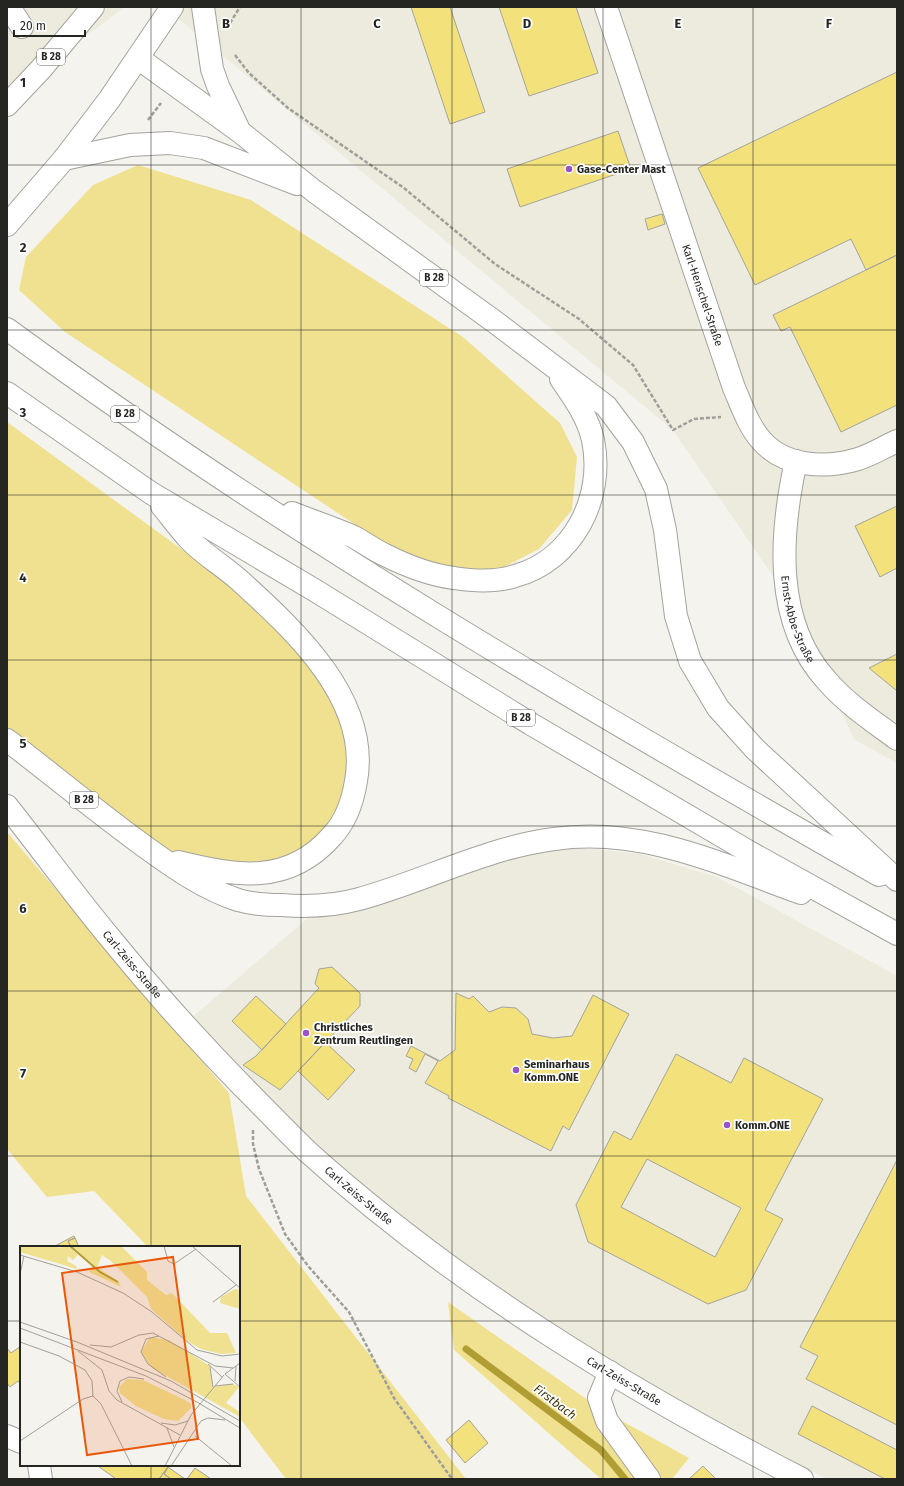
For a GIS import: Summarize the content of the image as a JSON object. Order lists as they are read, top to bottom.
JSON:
{
  "streets": {
    "main road": [
      "B 28",
      "Karl-Henschel-Straße",
      "Ernst-Abbe-Straße",
      "Carl-Zeiss-Straße"
    ]
  },
  "crossings": [
    ["Karl-Henschel-Straße", "Ernst-Abbe-Straße"]
  ],
  "water": ["Firstbach"],
  "places": [
    "Gase-Center Mast",
    "Christliches Zentrum Reutlingen",
    "Seminarhaus Komm.ONE",
    "Komm.ONE"
  ],
  "scale_bar": "20 m",
  "grid": {
    "columns": [
      "B",
      "C",
      "D",
      "E",
      "F"
    ],
    "rows": [
      "1",
      "2",
      "3",
      "4",
      "5",
      "6",
      "7"
    ]
  }
}
